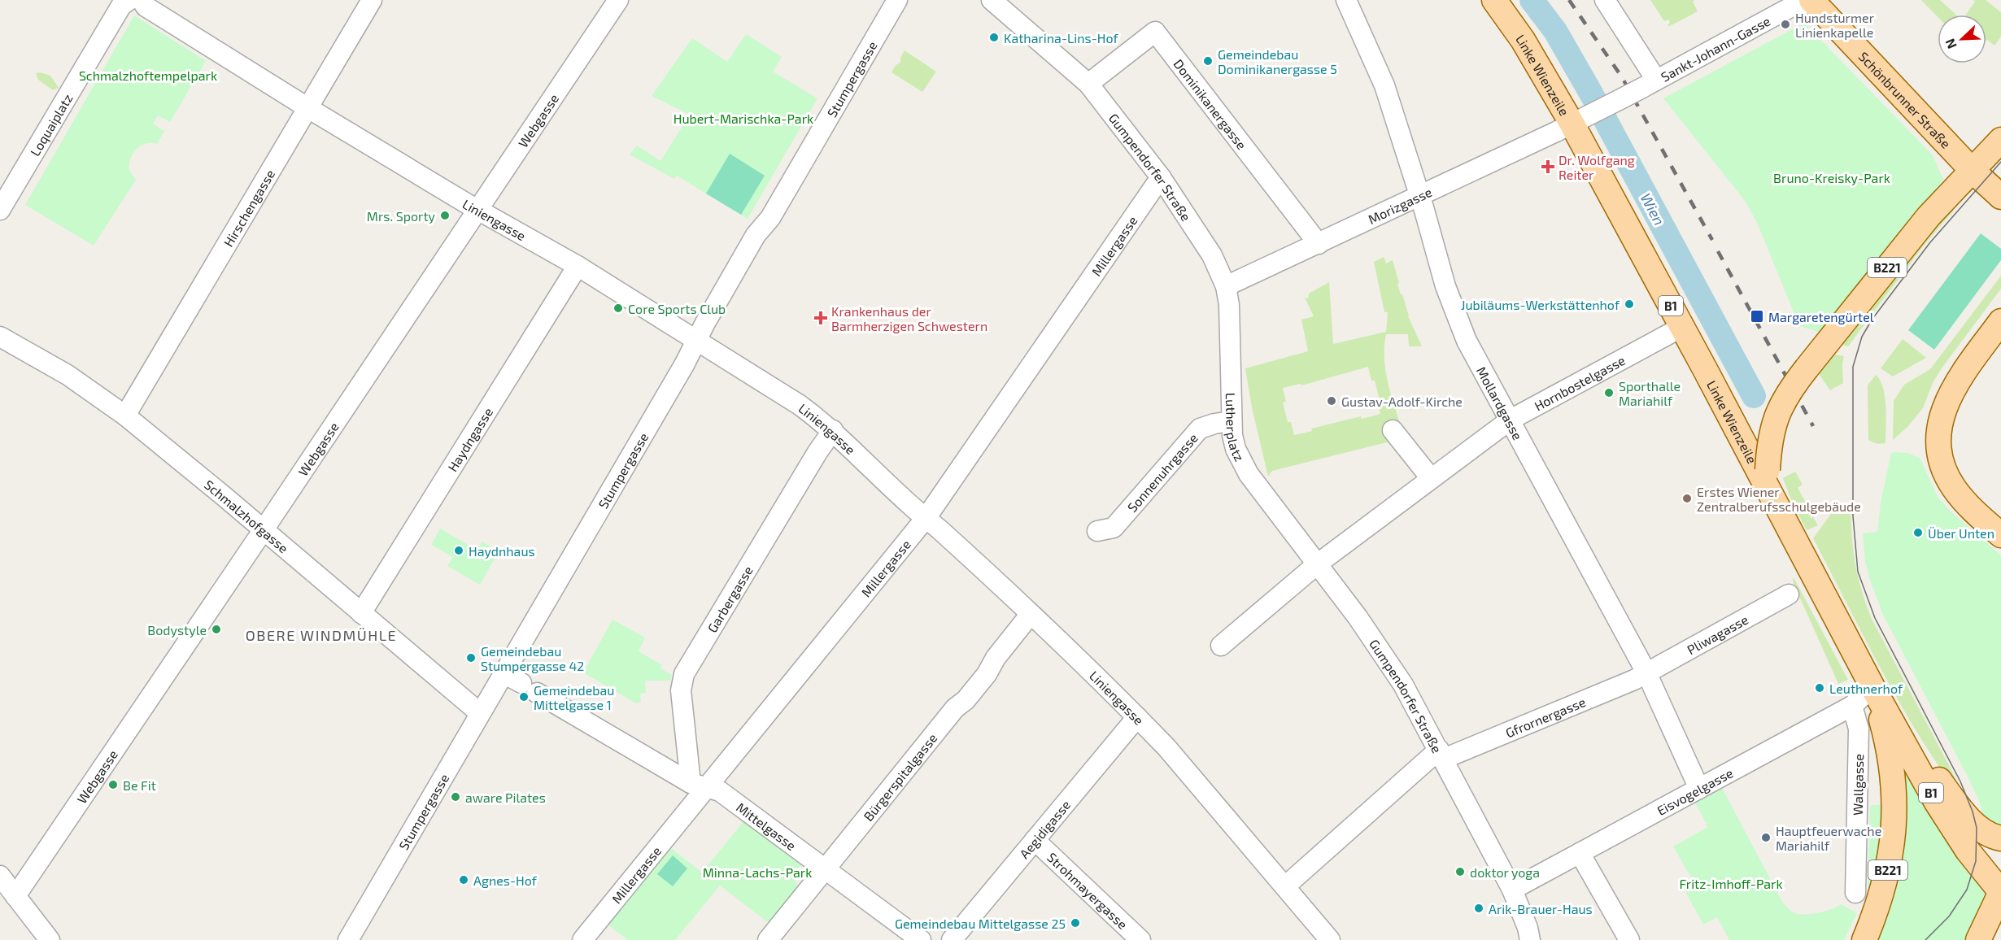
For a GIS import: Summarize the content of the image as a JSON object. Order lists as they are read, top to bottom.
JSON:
{
  "streets": {
    "main road": [
      "Linke Wienzeile",
      "Schönbrunner Straße",
      "B221",
      "B1"
    ],
    "street": [
      "Sankt-Johann-Gasse",
      "Stumpergasse",
      "Dominikanergasse",
      "Webgasse",
      "Loquaiplatz",
      "Gumpendorfer Straße",
      "Morizgasse",
      "Hirschengasse",
      "Liniengasse",
      "Millergasse",
      "Hornbostelgasse",
      "Mollardgasse",
      "Lutherplatz",
      "Haydngasse",
      "Sonnenuhrgasse",
      "Schmalzhofgasse",
      "Garbergasse",
      "Pliwagasse",
      "Gfrornergasse",
      "Bürgerspitalgasse",
      "Wallgasse",
      "Eisvogelgasse",
      "Mittelgasse",
      "Aegidigasse",
      "Strohmayergasse"
    ]
  },
  "crossings": [
    ["Sankt-Johann-Gasse", "Linke Wienzeile"],
    ["Sankt-Johann-Gasse", "Schönbrunner Straße"],
    ["Sankt-Johann-Gasse", "Morizgasse"],
    ["Linke Wienzeile", "Morizgasse"],
    ["Linke Wienzeile", "B221"],
    ["Linke Wienzeile", "Hornbostelgasse"],
    ["Linke Wienzeile", "Eisvogelgasse"],
    ["Stumpergasse", "Liniengasse"],
    ["Stumpergasse", "Schmalzhofgasse"],
    ["Stumpergasse", "Mittelgasse"],
    ["Schönbrunner Straße", "B221"],
    ["Dominikanergasse", "Gumpendorfer Straße"],
    ["Dominikanergasse", "Morizgasse"],
    ["Webgasse", "Liniengasse"],
    ["Webgasse", "Schmalzhofgasse"],
    ["Gumpendorfer Straße", "Morizgasse"],
    ["Gumpendorfer Straße", "Millergasse"],
    ["Gumpendorfer Straße", "Hornbostelgasse"],
    ["Gumpendorfer Straße", "Lutherplatz"],
    ["Gumpendorfer Straße", "Gfrornergasse"],
    ["Gumpendorfer Straße", "Eisvogelgasse"],
    ["Morizgasse", "Mollardgasse"],
    ["Hirschengasse", "Liniengasse"],
    ["Hirschengasse", "Schmalzhofgasse"],
    ["Liniengasse", "Millergasse"],
    ["Liniengasse", "Haydngasse"],
    ["Liniengasse", "Garbergasse"],
    ["Liniengasse", "Gfrornergasse"],
    ["Liniengasse", "Bürgerspitalgasse"],
    ["Liniengasse", "Aegidigasse"],
    ["Millergasse", "Garbergasse"],
    ["Millergasse", "Mittelgasse"],
    ["B221", "Eisvogelgasse"],
    ["Hornbostelgasse", "Mollardgasse"],
    ["Mollardgasse", "Pliwagasse"],
    ["Mollardgasse", "Gfrornergasse"],
    ["Mollardgasse", "Eisvogelgasse"],
    ["Lutherplatz", "Sonnenuhrgasse"],
    ["Haydngasse", "Schmalzhofgasse"],
    ["Garbergasse", "Mittelgasse"],
    ["Pliwagasse", "Gfrornergasse"],
    ["Bürgerspitalgasse", "Mittelgasse"],
    ["Wallgasse", "Eisvogelgasse"],
    ["Aegidigasse", "Strohmayergasse"]
  ],
  "districts": ["OBERE WINDMÜHLE"],
  "water": ["Wien"],
  "parks": [
    "Schmalzhoftempelpark",
    "Hubert-Marischka-Park",
    "Bruno-Kreisky-Park",
    "Minna-Lachs-Park",
    "Fritz-Imhoff-Park"
  ],
  "places": {
    "other": [
      "Hundsturmer Linienkapelle",
      "Katharina-Lins-Hof",
      "Gemeindebau Dominikanergasse 5",
      "Mrs. Sporty",
      "Jubiläums-Werkstättenhof",
      "Core Sports Club",
      "Sporthalle Mariahilf",
      "Gustav-Adolf-Kirche",
      "Erstes Wiener Zentralberufsschulgebäude",
      "Über Unten",
      "Haydnhaus",
      "Bodystyle",
      "Gemeindebau Stumpergasse 42",
      "Leuthnerhof",
      "Gemeindebau Mittelgasse 1",
      "Be Fit",
      "aware Pilates",
      "Hauptfeuerwache Mariahilf",
      "doktor yoga",
      "Agnes-Hof",
      "Arik-Brauer-Haus",
      "Gemeindebau Mittelgasse 25"
    ],
    "health": ["Dr. Wolfgang Reiter", "Krankenhaus der Barmherzigen Schwestern"],
    "transit": ["Margaretengürtel"]
  },
  "north": "bottom left"
}
